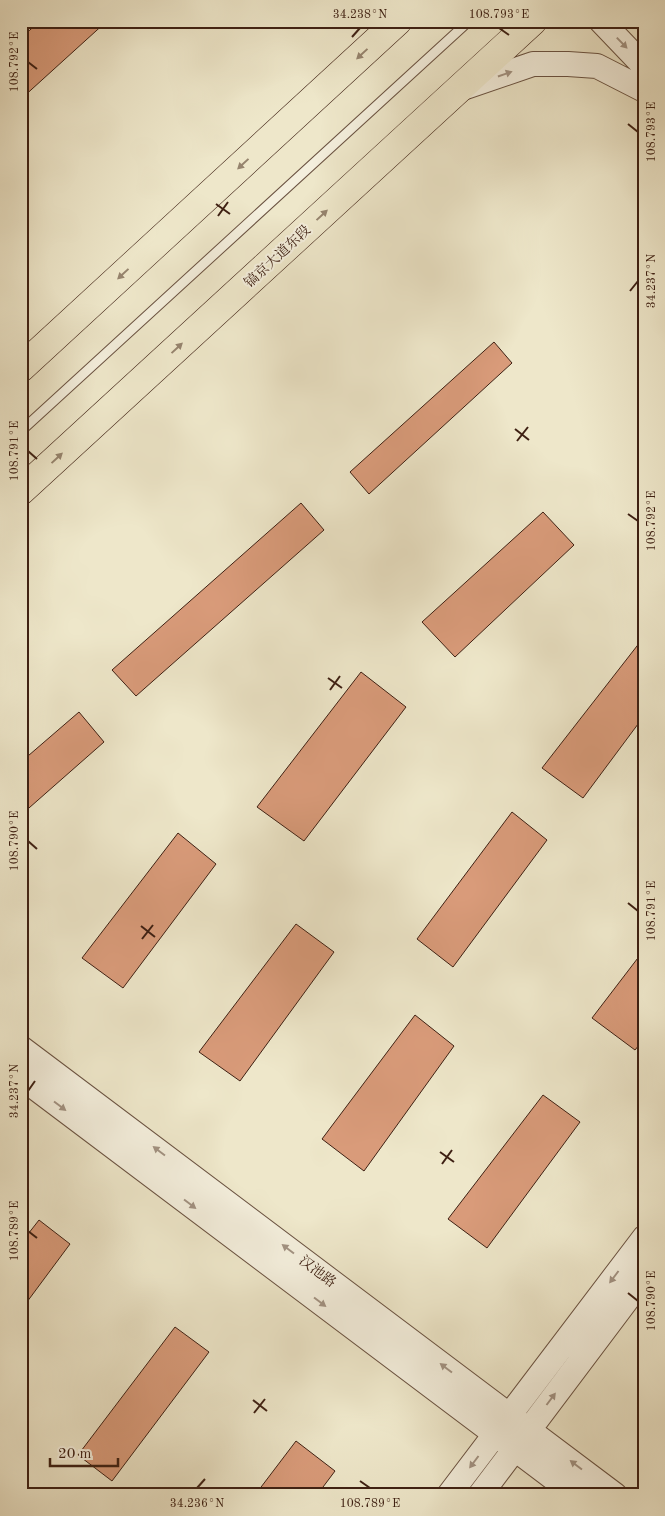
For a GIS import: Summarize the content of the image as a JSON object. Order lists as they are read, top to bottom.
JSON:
{
  "streets": {
    "main road": ["镐京大道东段"],
    "street": ["汉池路"]
  },
  "scale_bar": "20 m",
  "coordinates": [
    "34.238°N",
    "108.793°E",
    "108.792°E",
    "34.237°N",
    "108.791°E",
    "108.790°E",
    "108.789°E",
    "34.236°N"
  ]
}
